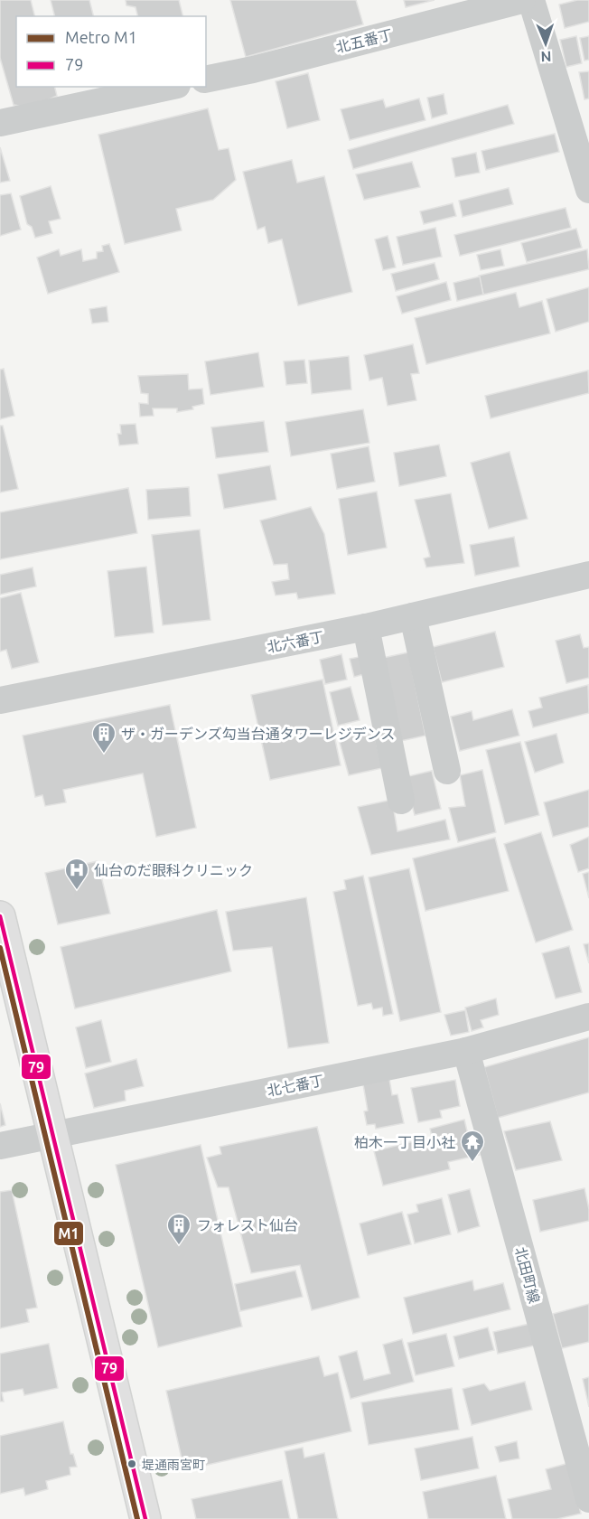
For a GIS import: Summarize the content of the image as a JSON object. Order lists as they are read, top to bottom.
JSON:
{
  "streets": {
    "street": [
      "北五番丁",
      "北六番丁",
      "北七番丁",
      "北田町線"
    ]
  },
  "crossings": [
    ["北七番丁", "北田町線"]
  ],
  "places": {
    "building": ["ザ・ガーデンズ勾当台通タワーレジデンス", "フォレスト仙台"],
    "hospital": ["仙台のだ眼科クリニック"],
    "temple": ["柏木一丁目小社"],
    "other": ["堤通雨宮町"]
  },
  "lines": ["transit line 79", "metro line M1"],
  "legend": ["Metro M1", "79"],
  "north": "bottom"
}
